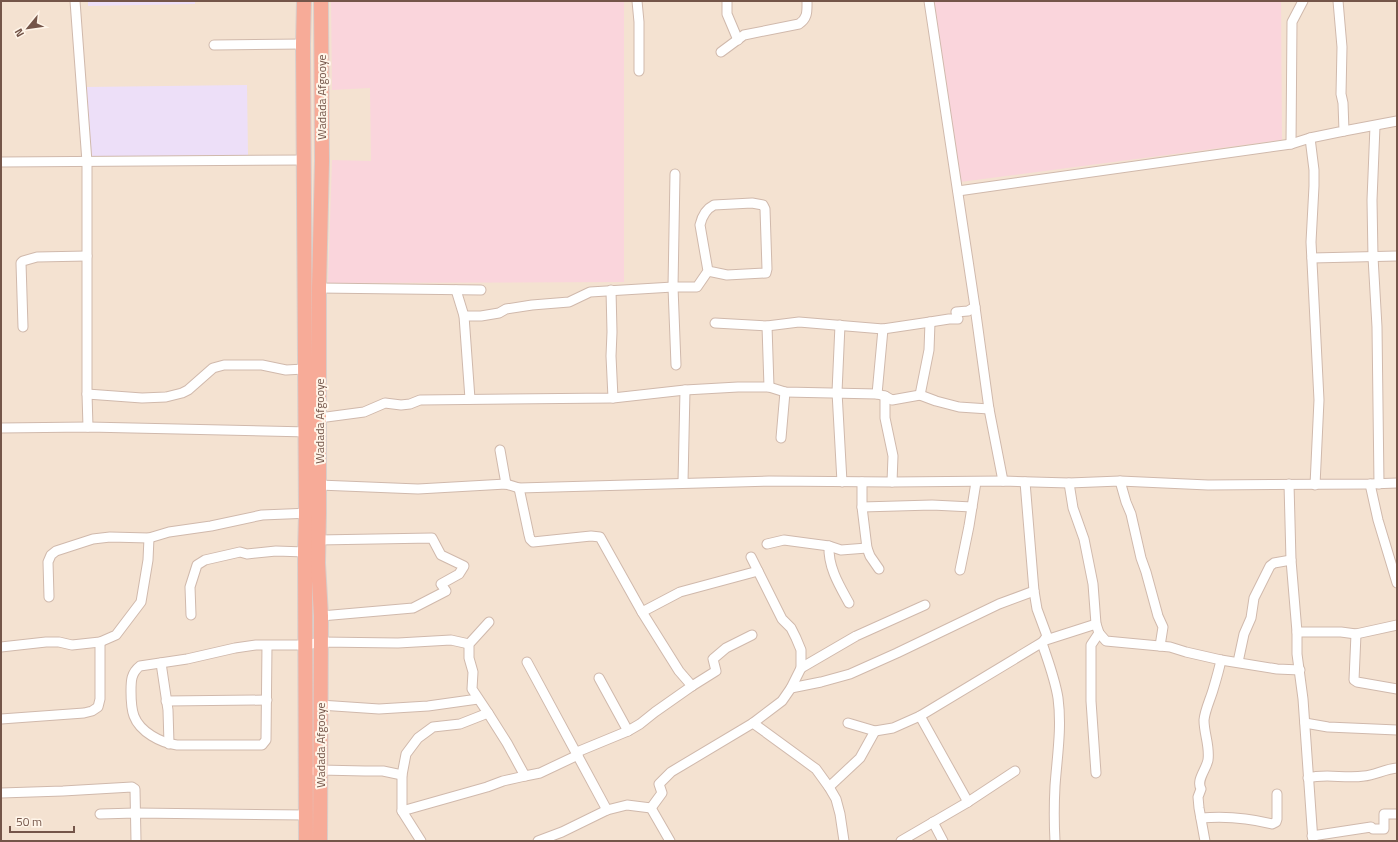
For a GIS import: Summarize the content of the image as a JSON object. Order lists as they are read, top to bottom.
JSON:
{
  "streets": {
    "highway": ["Wadada Afgooye"]
  },
  "scale_bar": "50 m",
  "north": "bottom left"
}
